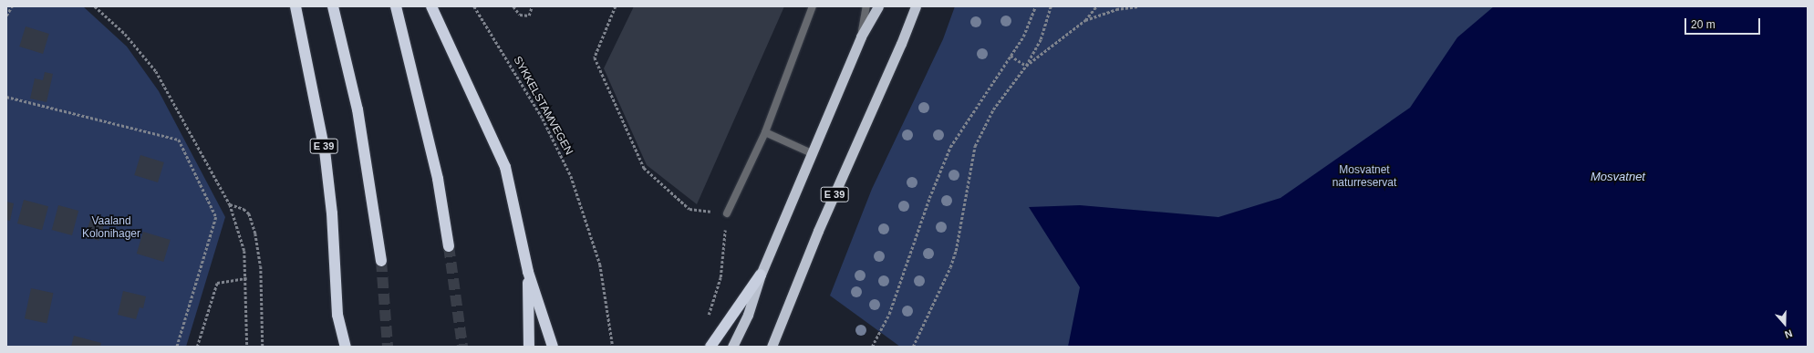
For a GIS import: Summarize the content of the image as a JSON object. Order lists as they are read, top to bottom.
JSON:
{
  "streets": {
    "highway": ["E 39"],
    "path": ["SYKKELSTAMVEGEN"]
  },
  "water": ["Mosvatnet"],
  "parks": ["Mosvatnet naturreservat", "Vaaland Kolonihager"],
  "scale_bar": "20 m",
  "north": "bottom"
}
